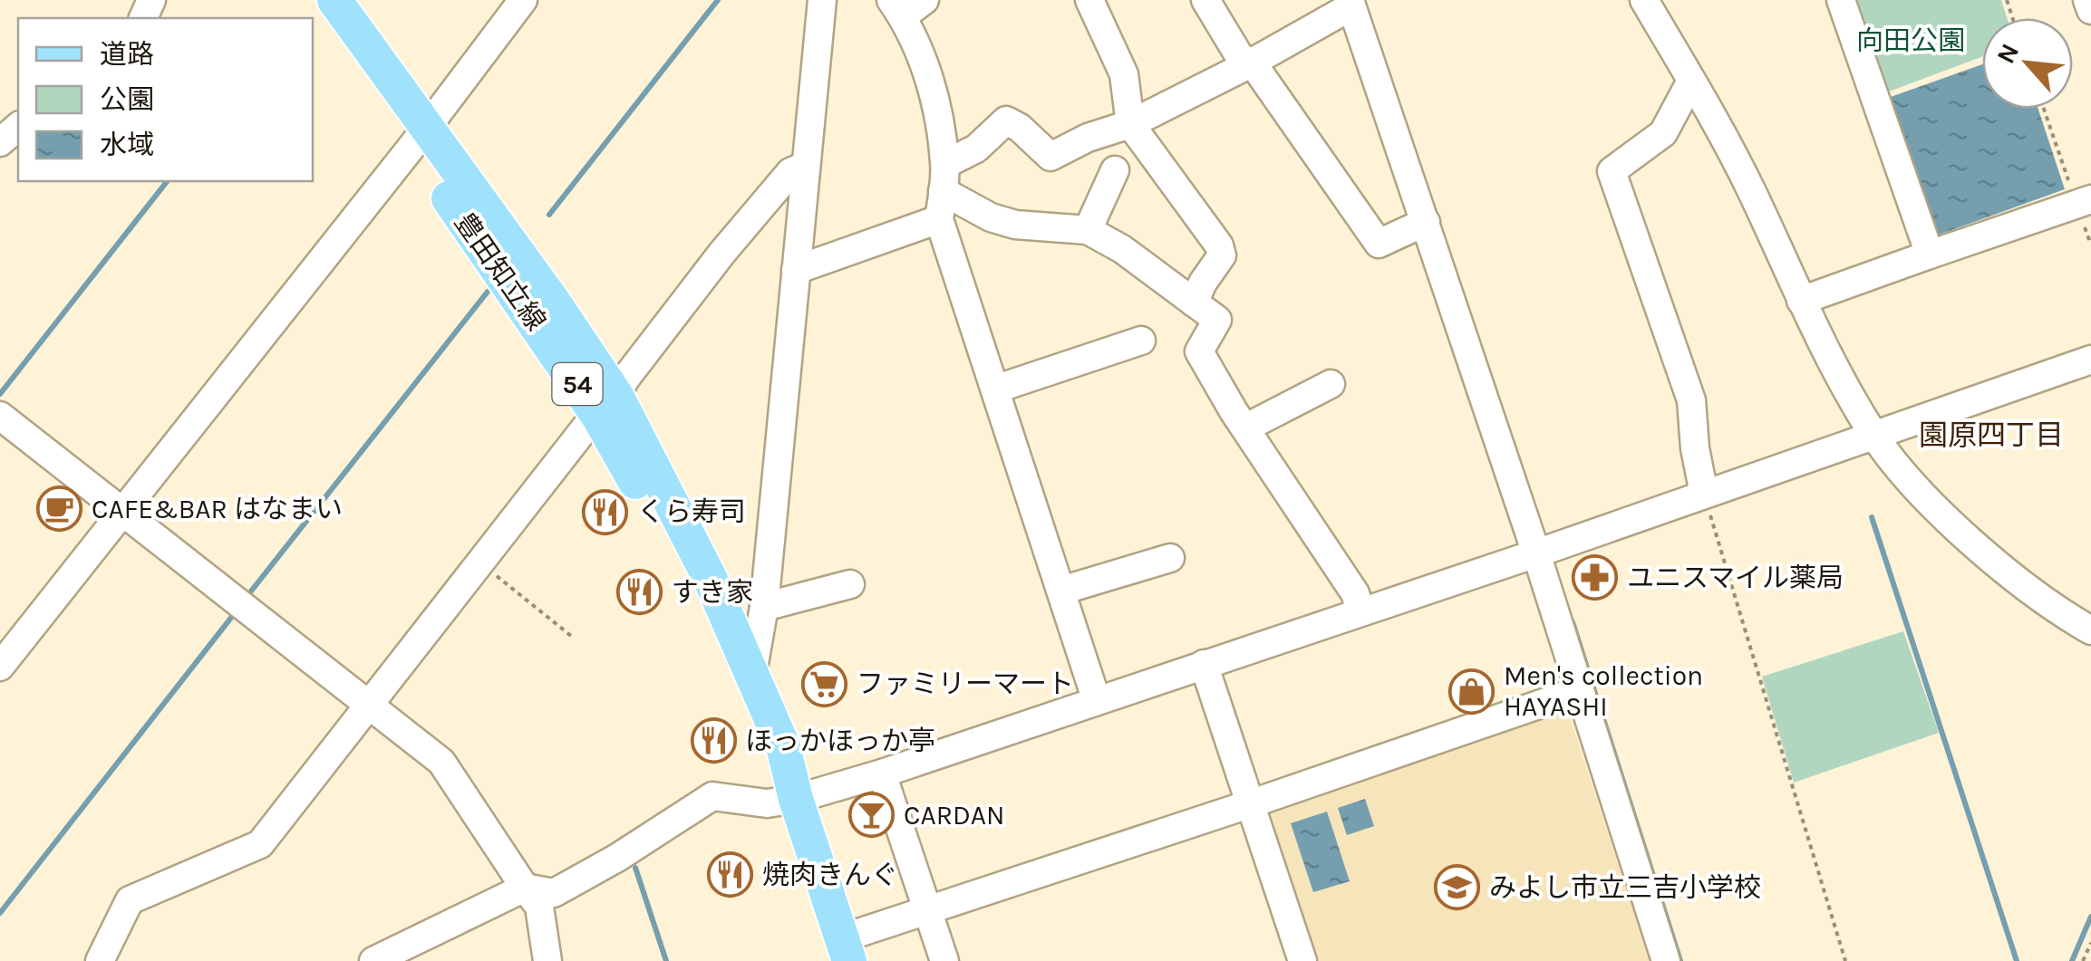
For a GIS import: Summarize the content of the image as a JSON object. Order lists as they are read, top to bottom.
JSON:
{
  "streets": {
    "main road": ["豊田知立線", "54"]
  },
  "districts": ["園原四丁目"],
  "parks": ["向田公園"],
  "places": {
    "cafe": ["CAFE&BAR はなまい"],
    "restaurant": [
      "くら寿司",
      "すき家",
      "ほっかほっか亭",
      "焼肉きんぐ"
    ],
    "pharmacy": ["ユニスマイル薬局"],
    "supermarket": ["ファミリーマート"],
    "shop": ["Men's collection HAYASHI"],
    "bar": ["CARDAN"],
    "school or university": ["みよし市立三吉小学校"]
  },
  "legend": ["道路", "公園", "水域"],
  "north": "top left"
}
